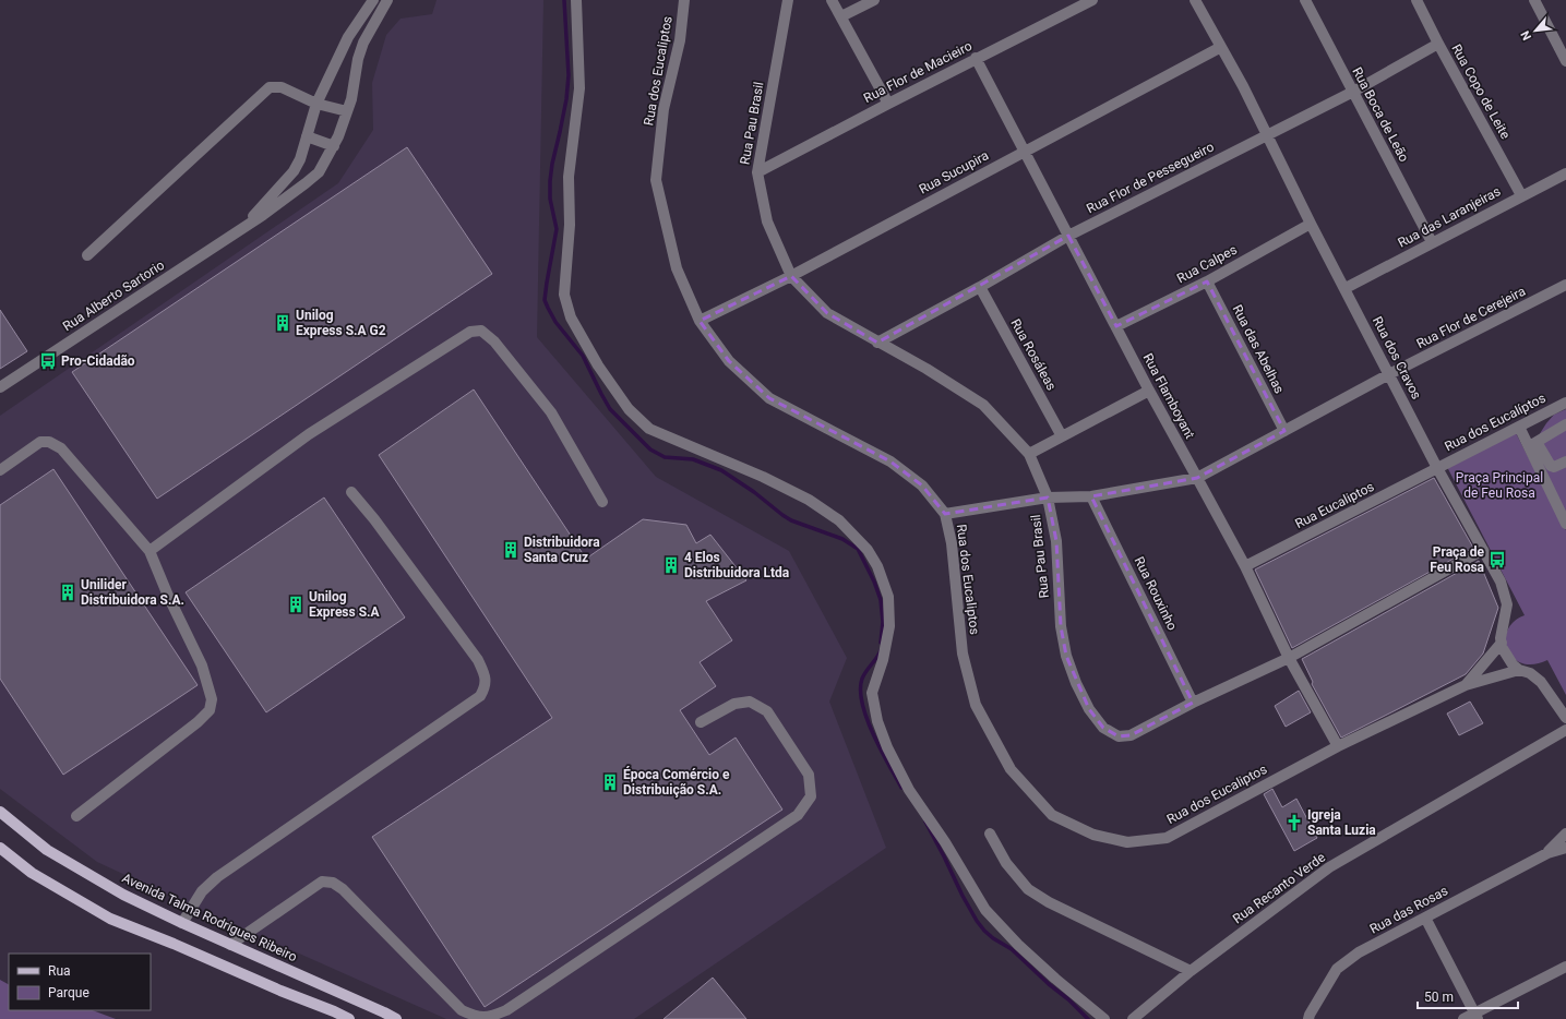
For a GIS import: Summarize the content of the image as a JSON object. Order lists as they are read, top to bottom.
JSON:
{
  "streets": {
    "main road": ["Avenida Talma Rodrigues Ribeiro"],
    "street": [
      "Rua dos Eucaliptos",
      "Rua Flor de Macieiro",
      "Rua Copo de Leite",
      "Rua Boca de Leão",
      "Rua Pau Brasil",
      "Rua Sucupira",
      "Rua Flor de Pessegueiro",
      "Rua das Laranjeiras",
      "Rua Calpes",
      "Rua Alberto Sartorio",
      "Rua Flor de Cerejeira",
      "Rua das Abelhas",
      "Rua Rosáleas",
      "Rua dos Cravos",
      "Rua Flamboyant",
      "Rua dos Eucalíptos",
      "Rua Eucaliptos",
      "Rua Rouxinho",
      "Rua Recanto Verde",
      "Rua das Rosas"
    ]
  },
  "crossings": [
    ["Rua dos Eucaliptos", "Rua Sucupira"],
    ["Rua dos Eucaliptos", "Rua Flor de Cerejeira"],
    ["Rua dos Eucaliptos", "Rua dos Cravos"],
    ["Rua dos Eucaliptos", "Rua Flamboyant"],
    ["Rua Flor de Macieiro", "Rua Pau Brasil"],
    ["Rua Flor de Macieiro", "Rua Flamboyant"],
    ["Rua Copo de Leite", "Rua Flor de Pessegueiro"],
    ["Rua Copo de Leite", "Rua das Laranjeiras"],
    ["Rua Boca de Leão", "Rua Flor de Pessegueiro"],
    ["Rua Boca de Leão", "Rua das Laranjeiras"],
    ["Rua Pau Brasil", "Rua Sucupira"],
    ["Rua Pau Brasil", "Rua Flor de Pessegueiro"],
    ["Rua Pau Brasil", "Rua Flor de Cerejeira"],
    ["Rua Pau Brasil", "Rua dos Cravos"],
    ["Rua Pau Brasil", "Rua Flamboyant"],
    ["Rua Pau Brasil", "Rua Rouxinho"],
    ["Rua Sucupira", "Rua dos Cravos"],
    ["Rua Sucupira", "Rua Flamboyant"],
    ["Rua Flor de Pessegueiro", "Rua Rosáleas"],
    ["Rua Flor de Pessegueiro", "Rua dos Cravos"],
    ["Rua Flor de Pessegueiro", "Rua Flamboyant"],
    ["Rua das Laranjeiras", "Rua dos Cravos"],
    ["Rua Calpes", "Rua das Abelhas"],
    ["Rua Calpes", "Rua dos Cravos"],
    ["Rua Calpes", "Rua Flamboyant"],
    ["Rua Flor de Cerejeira", "Rua das Abelhas"],
    ["Rua Flor de Cerejeira", "Rua dos Cravos"],
    ["Rua Flor de Cerejeira", "Rua Flamboyant"],
    ["Rua Flor de Cerejeira", "Rua Rouxinho"],
    ["Rua dos Cravos", "Rua dos Eucalíptos"],
    ["Rua dos Cravos", "Rua Eucaliptos"],
    ["Rua Flamboyant", "Rua Eucaliptos"],
    ["Rua dos Eucalíptos", "Rua Eucaliptos"]
  ],
  "parks": ["Praça Principal de Feu Rosa"],
  "places": {
    "building": [
      "Unilog Express S.A G2",
      "Distribuidora Santa Cruz",
      "4 Elos Distribuidora Ltda",
      "Unilider Distribuidora S.A.",
      "Unilog Express S.A",
      "Época Comércio e Distribuição S.A."
    ],
    "bus stop": ["Pro-Cidadão", "Praça de Feu Rosa"],
    "church": ["Igreja Santa Luzia"]
  },
  "legend": ["Rua", "Parque"],
  "scale_bar": "50 m",
  "north": "bottom left"
}
